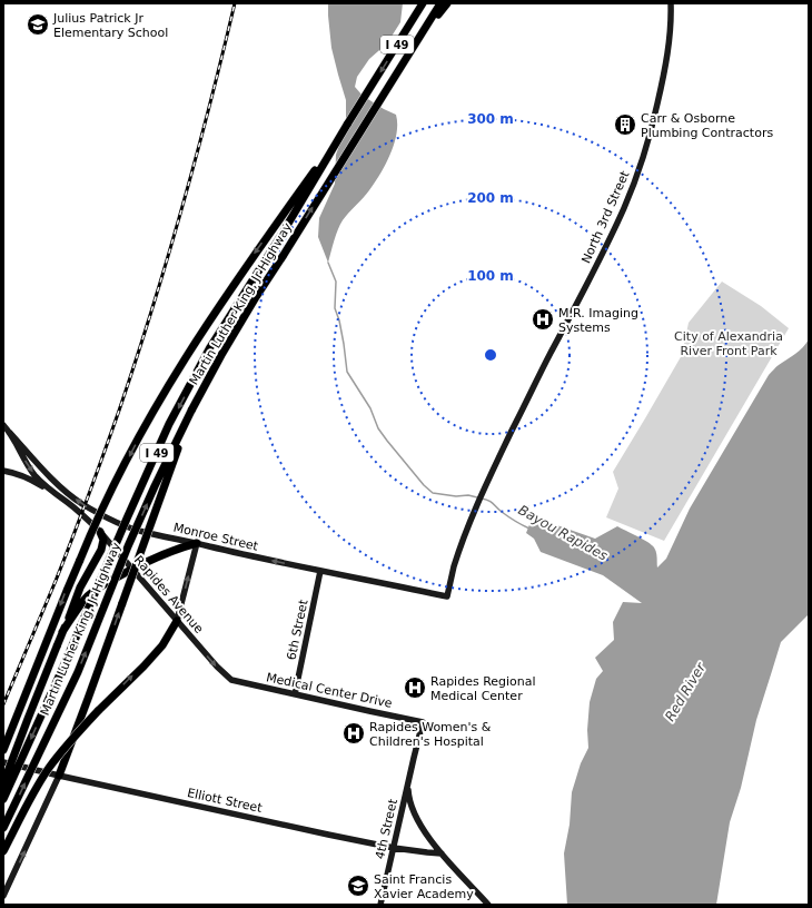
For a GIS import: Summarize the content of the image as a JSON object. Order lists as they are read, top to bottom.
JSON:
{
  "streets": {
    "highway": ["I 49", "Martin Luther King, Jr Highway"],
    "main road": [
      "North 3rd Street",
      "Monroe Street",
      "Rapides Avenue",
      "6th Street",
      "Medical Center Drive",
      "Elliott Street",
      "4th Street"
    ]
  },
  "crossings": [
    ["North 3rd Street", "Monroe Street"],
    ["Monroe Street", "Rapides Avenue"],
    ["Monroe Street", "6th Street"],
    ["Rapides Avenue", "Medical Center Drive"],
    ["6th Street", "Medical Center Drive"],
    ["Medical Center Drive", "4th Street"],
    ["Elliott Street", "4th Street"]
  ],
  "one_way": ["Monroe Street", "Rapides Avenue"],
  "water": ["Bayou Rapides", "Red River"],
  "parks": ["City of Alexandria River Front Park"],
  "places": {
    "school or university": ["Julius Patrick Jr Elementary School", "Saint Francis Xavier Academy"],
    "building": ["Carr & Osborne Plumbing Contractors"],
    "hospital": ["M.R. Imaging Systems", "Rapides Regional Medical Center", "Rapides Women's & Children's Hospital"]
  },
  "rings": ["300 m", "200 m", "100 m"]
}
